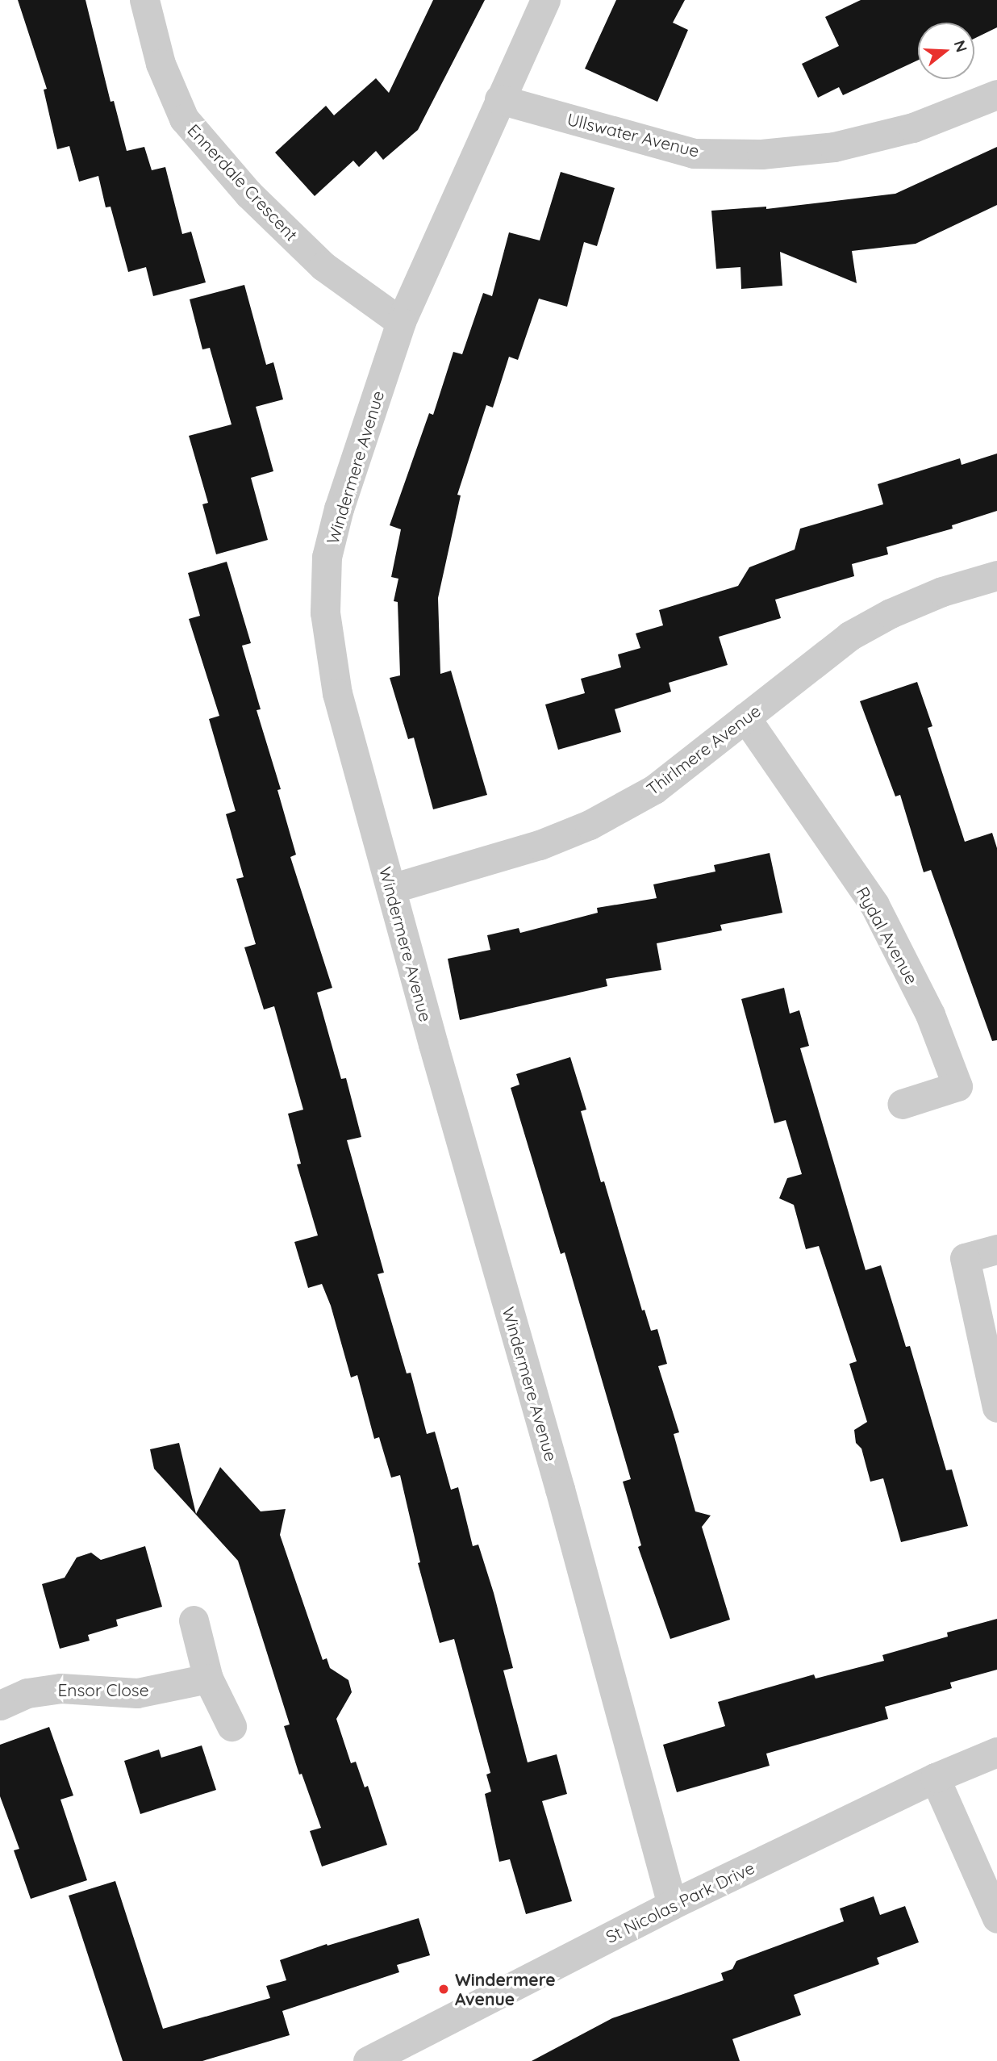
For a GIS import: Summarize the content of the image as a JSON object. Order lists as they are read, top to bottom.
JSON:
{
  "streets": {
    "street": [
      "Ullswater Avenue",
      "Ennerdale Crescent",
      "Windermere Avenue",
      "Thirlmere Avenue",
      "Rydal Avenue",
      "Ensor Close",
      "St Nicolas Park Drive"
    ]
  },
  "crossings": [
    ["Ullswater Avenue", "Windermere Avenue"],
    ["Ennerdale Crescent", "Windermere Avenue"],
    ["Windermere Avenue", "Thirlmere Avenue"],
    ["Windermere Avenue", "St Nicolas Park Drive"],
    ["Thirlmere Avenue", "Rydal Avenue"]
  ],
  "places": ["Windermere Avenue"],
  "north": "right"
}
